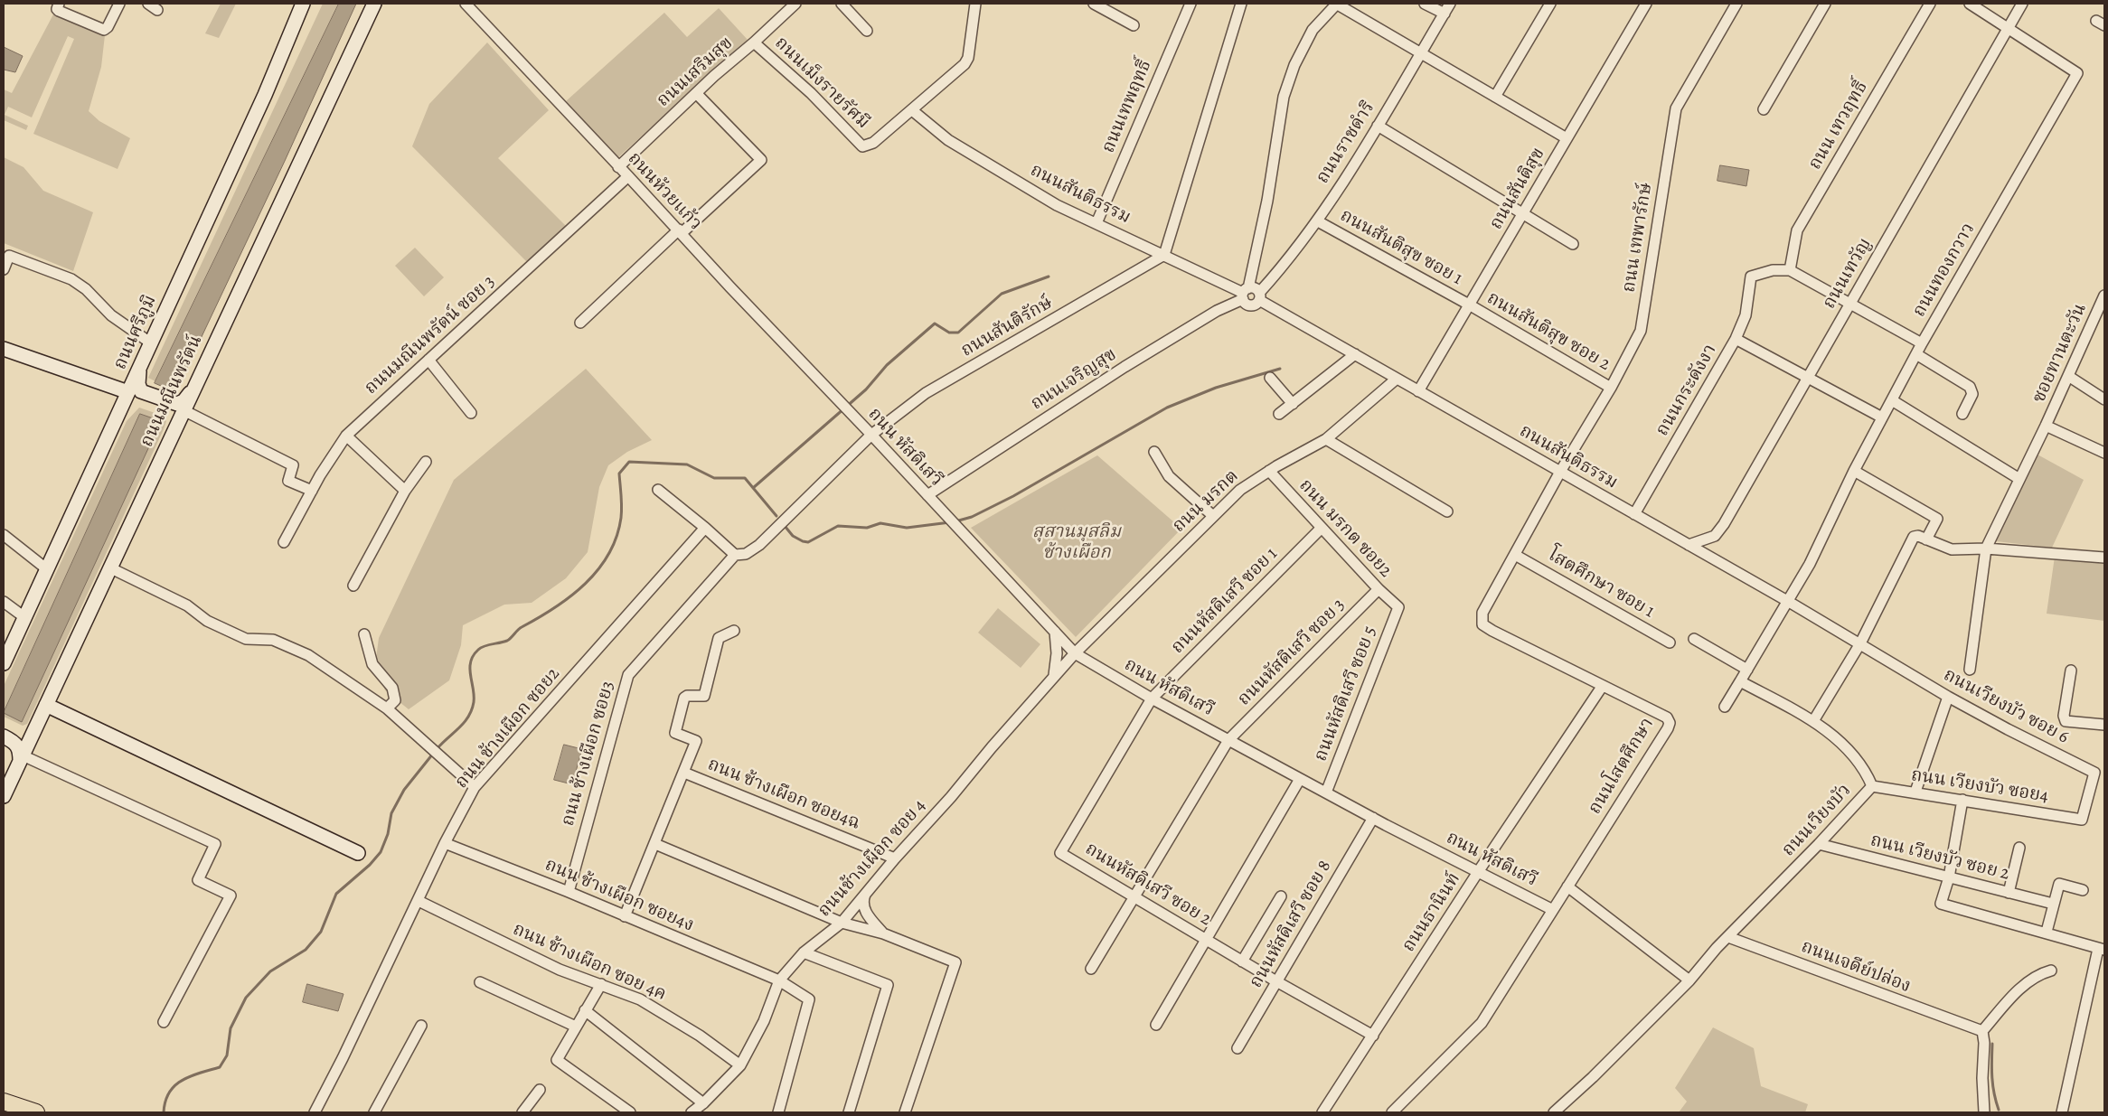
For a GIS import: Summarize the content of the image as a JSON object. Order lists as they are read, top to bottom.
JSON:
{
  "streets": {
    "main road": ["ถนนศรีภูมิ", "ถนนมณีนพรัตน์"],
    "street": [
      "ถนนเสริมสุข",
      "ถนนเม็งรายรัศมี",
      "ถนนเทพฤทธิ์",
      "ถนน เทวฤทธิ์",
      "ถนนราชดำริ",
      "ถนนสันติสุข",
      "ถนนห้วยแก้ว",
      "ถนนสันติธรรม",
      "ถนน เทพารักษ์",
      "ถนนสันติสุข ซอย 1",
      "ถนนทองกวาว",
      "ถนนเทวัญ",
      "ถนนสันติรักษ์",
      "ถนนสันติสุข ซอย 2",
      "ถนนมณีนพรัตน์ ซอย 3",
      "ซอยทานตะวัน",
      "ถนนเจริญสุข",
      "ถนนกระดังงา",
      "ถนน หัสดิเสวี",
      "ถนน มรกต",
      "ถนน มรกต ซอย2",
      "โสตศึกษา ซอย 1",
      "ถนนหัสดิเสวี ซอย 1",
      "ถนนหัสดิเสวี ซอย 3",
      "ถนนหัสดิเสวี ซอย 5",
      "ถนนเวียงบัว ซอย 6",
      "ถนน ช้างเผือก ซอย2",
      "ถนน ช้างเผือก ซอย3",
      "ถนนโสตศึกษา",
      "ถนน เวียงบัว ซอย4",
      "ถนน ช้างเผือก ซอย4ฉ",
      "ถนนเวียงบัว",
      "ถนน เวียงบัว ซอย 2",
      "ถนนช้างเผือก ซอย 4",
      "ถนนหัสดิเสวี ซอย 2",
      "ถนน ช้างเผือก ซอย4ง",
      "ถนนธานินท์",
      "ถนนหัสดิเสวี ซอย 8",
      "ถนน ช้างเผือก ซอย 4ค",
      "ถนนเจดีย์ปล่อง"
    ]
  },
  "crossings": [
    ["ถนนเสริมสุข", "ถนนเม็งรายรัศมี"],
    ["ถนนเสริมสุข", "ถนนห้วยแก้ว"],
    ["ถนนเม็งรายรัศมี", "ถนนสันติธรรม"],
    ["ถนนเทพฤทธิ์", "ถนนสันติธรรม"],
    ["ถนน เทวฤทธิ์", "ถนนกระดังงา"],
    ["ถนนราชดำริ", "ถนนสันติธรรม"],
    ["ถนนราชดำริ", "ถนนสันติสุข ซอย 1"],
    ["ถนนสันติสุข", "ถนนสันติธรรม"],
    ["ถนนสันติสุข", "ถนนสันติสุข ซอย 1"],
    ["ถนนสันติสุข", "ถนนสันติสุข ซอย 2"],
    ["ถนนห้วยแก้ว", "ถนนมณีนพรัตน์ ซอย 3"],
    ["ถนนห้วยแก้ว", "ถนน หัสดิเสวี"],
    ["ถนนสันติธรรม", "ถนน เทพารักษ์"],
    ["ถนนสันติธรรม", "ถนนทองกวาว"],
    ["ถนนสันติธรรม", "ถนนเทวัญ"],
    ["ถนนสันติธรรม", "ถนนสันติรักษ์"],
    ["ถนนสันติธรรม", "ถนนเจริญสุข"],
    ["ถนนสันติธรรม", "ถนนกระดังงา"],
    ["ถนนสันติธรรม", "ถนน มรกต"],
    ["ถนนสันติธรรม", "ถนนเวียงบัว ซอย 6"],
    ["ถนนสันติธรรม", "ถนนโสตศึกษา"],
    ["ถนน เทพารักษ์", "ถนนสันติสุข ซอย 2"],
    ["ถนน เทพารักษ์", "ถนนโสตศึกษา"],
    ["ถนนสันติสุข ซอย 1", "ถนนสันติสุข ซอย 2"],
    ["ถนนทองกวาว", "ถนนเทวัญ"],
    ["ถนนทองกวาว", "ถนนเวียงบัว"],
    ["ถนนสันติรักษ์", "ถนน หัสดิเสวี"],
    ["ถนนเจริญสุข", "ถนน หัสดิเสวี"],
    ["ถนน หัสดิเสวี", "ถนน มรกต"],
    ["ถนน หัสดิเสวี", "ถนนหัสดิเสวี ซอย 1"],
    ["ถนน หัสดิเสวี", "ถนนหัสดิเสวี ซอย 3"],
    ["ถนน หัสดิเสวี", "ถนนหัสดิเสวี ซอย 5"],
    ["ถนน หัสดิเสวี", "ถนนโสตศึกษา"],
    ["ถนน หัสดิเสวี", "ถนนช้างเผือก ซอย 4"],
    ["ถนน หัสดิเสวี", "ถนนหัสดิเสวี ซอย 2"],
    ["ถนน หัสดิเสวี", "ถนนธานินท์"],
    ["ถนน หัสดิเสวี", "ถนนหัสดิเสวี ซอย 8"],
    ["ถนน มรกต", "ถนน มรกต ซอย2"],
    ["ถนน มรกต", "ถนนช้างเผือก ซอย 4"],
    ["ถนน มรกต ซอย2", "ถนนหัสดิเสวี ซอย 1"],
    ["ถนน มรกต ซอย2", "ถนนหัสดิเสวี ซอย 3"],
    ["ถนน มรกต ซอย2", "ถนนหัสดิเสวี ซอย 5"],
    ["โสตศึกษา ซอย 1", "ถนนโสตศึกษา"],
    ["ถนนหัสดิเสวี ซอย 1", "ถนนหัสดิเสวี ซอย 2"],
    ["ถนนหัสดิเสวี ซอย 3", "ถนนหัสดิเสวี ซอย 2"],
    ["ถนนเวียงบัว ซอย 6", "ถนน เวียงบัว ซอย4"],
    ["ถนน ช้างเผือก ซอย2", "ถนน ช้างเผือก ซอย4ง"],
    ["ถนน ช้างเผือก ซอย2", "ถนน ช้างเผือก ซอย 4ค"],
    ["ถนน ช้างเผือก ซอย3", "ถนน ช้างเผือก ซอย4ง"],
    ["ถนนโสตศึกษา", "ถนนธานินท์"],
    ["ถนน เวียงบัว ซอย4", "ถนนเวียงบัว"],
    ["ถนน ช้างเผือก ซอย4ฉ", "ถนนช้างเผือก ซอย 4"],
    ["ถนนเวียงบัว", "ถนน เวียงบัว ซอย 2"],
    ["ถนนเวียงบัว", "ถนนเจดีย์ปล่อง"],
    ["ถนนช้างเผือก ซอย 4", "ถนน ช้างเผือก ซอย4ง"],
    ["ถนนช้างเผือก ซอย 4", "ถนน ช้างเผือก ซอย 4ค"],
    ["ถนนหัสดิเสวี ซอย 2", "ถนนธานินท์"],
    ["ถนนหัสดิเสวี ซอย 2", "ถนนหัสดิเสวี ซอย 8"]
  ],
  "parks": ["สุสานมุสลิม ช้างเผือก"]
}
